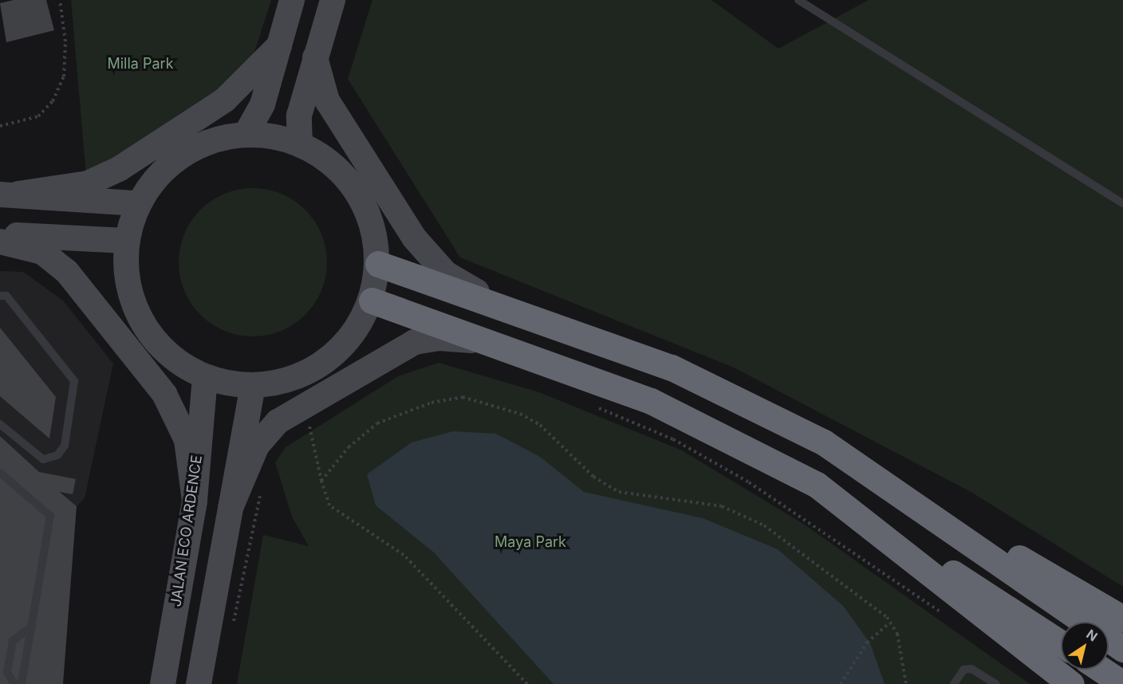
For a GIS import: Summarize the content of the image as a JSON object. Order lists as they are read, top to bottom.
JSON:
{
  "streets": {
    "street": ["JALAN ECO ARDENCE"]
  },
  "parks": ["Milla Park", "Maya Park"],
  "north": "top right"
}
